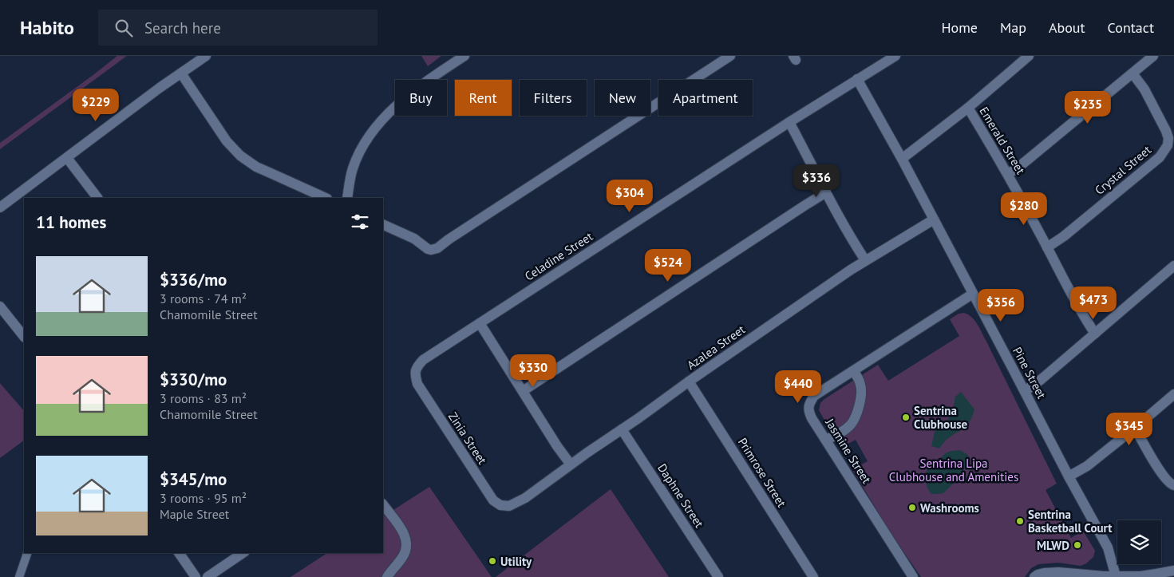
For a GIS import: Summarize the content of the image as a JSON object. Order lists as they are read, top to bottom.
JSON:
{
  "streets": {
    "street": [
      "Emerald Street",
      "Crystal Street",
      "Celadine Street",
      "Azalea Street",
      "Pine Street",
      "Zinia Street",
      "Jasmine Street",
      "Primrose Street",
      "Daphne Street"
    ]
  },
  "crossings": [
    ["Emerald Street", "Crystal Street"],
    ["Emerald Street", "Pine Street"],
    ["Celadine Street", "Pine Street"],
    ["Celadine Street", "Zinia Street"],
    ["Azalea Street", "Pine Street"],
    ["Azalea Street", "Zinia Street"],
    ["Azalea Street", "Primrose Street"],
    ["Azalea Street", "Daphne Street"],
    ["Pine Street", "Jasmine Street"]
  ],
  "parks": ["Sentrina Lipa Clubhouse and Amenities"],
  "places": [
    "Sentrina Clubhouse",
    "Washrooms",
    "Sentrina Basketball Court",
    "MLWD",
    "Utility"
  ],
  "page": {
    "header": "Habito",
    "search": "Search here",
    "nav": [
      "Home",
      "Map",
      "About",
      "Contact"
    ],
    "chip": [
      "Buy",
      "Rent",
      "Filters",
      "New",
      "Apartment"
    ],
    "price": [
      "$229",
      "$235",
      "$336",
      "$304",
      "$280",
      "$524",
      "$473",
      "$356",
      "$330",
      "$440",
      "$345"
    ],
    "heading": "11 homes",
    "list": [
      {
        "name": "$336/mo",
        "note": "3 rooms · 74 m² · Chamomile Street"
      },
      {
        "name": "$330/mo",
        "note": "3 rooms · 83 m² · Chamomile Street"
      },
      {
        "name": "$345/mo",
        "note": "3 rooms · 95 m² · Maple Street"
      }
    ]
  }
}
